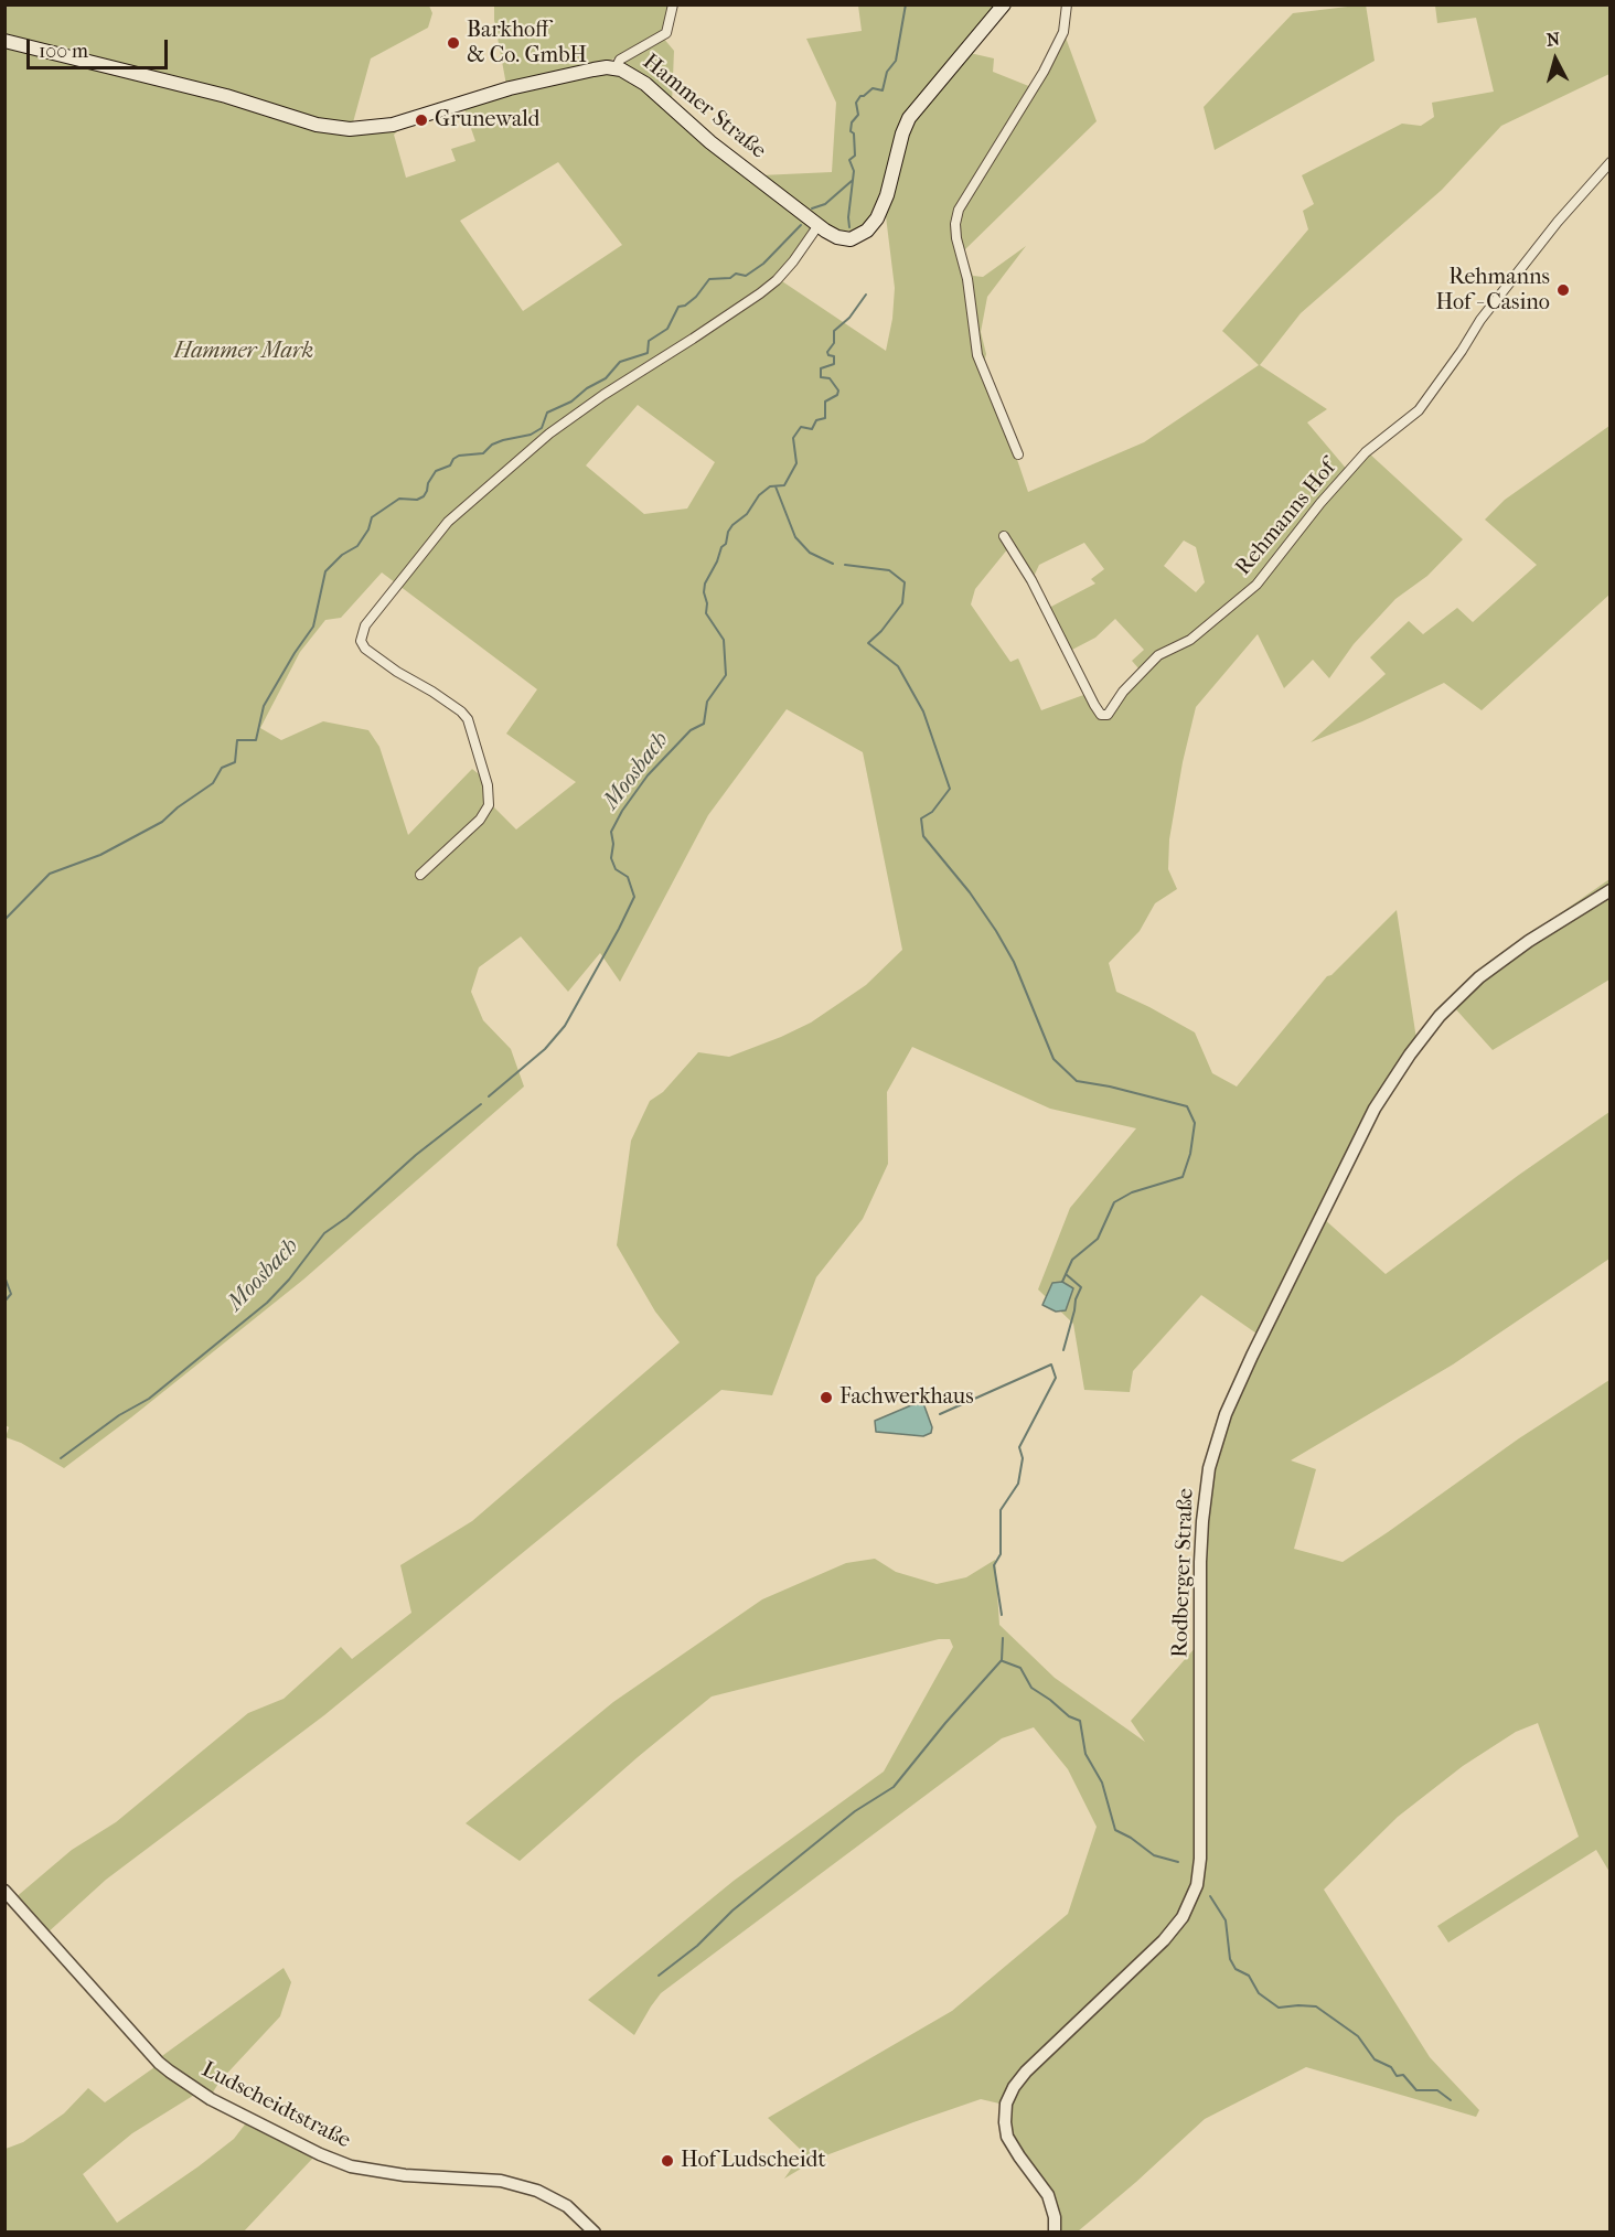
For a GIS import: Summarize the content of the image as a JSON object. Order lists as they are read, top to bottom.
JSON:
{
  "streets": {
    "main road": ["Hammer Straße"],
    "street": ["Rehmanns Hof", "Rodberger Straße", "Ludscheidtstraße"]
  },
  "water": ["Moosbach"],
  "parks": ["Hammer Mark"],
  "places": [
    "Barkhoff & Co. GmbH",
    "Grunewald",
    "Rehmanns Hof - Casino",
    "Fachwerkhaus",
    "Hof Ludscheidt"
  ],
  "scale_bar": "100 m",
  "north": "top"
}
